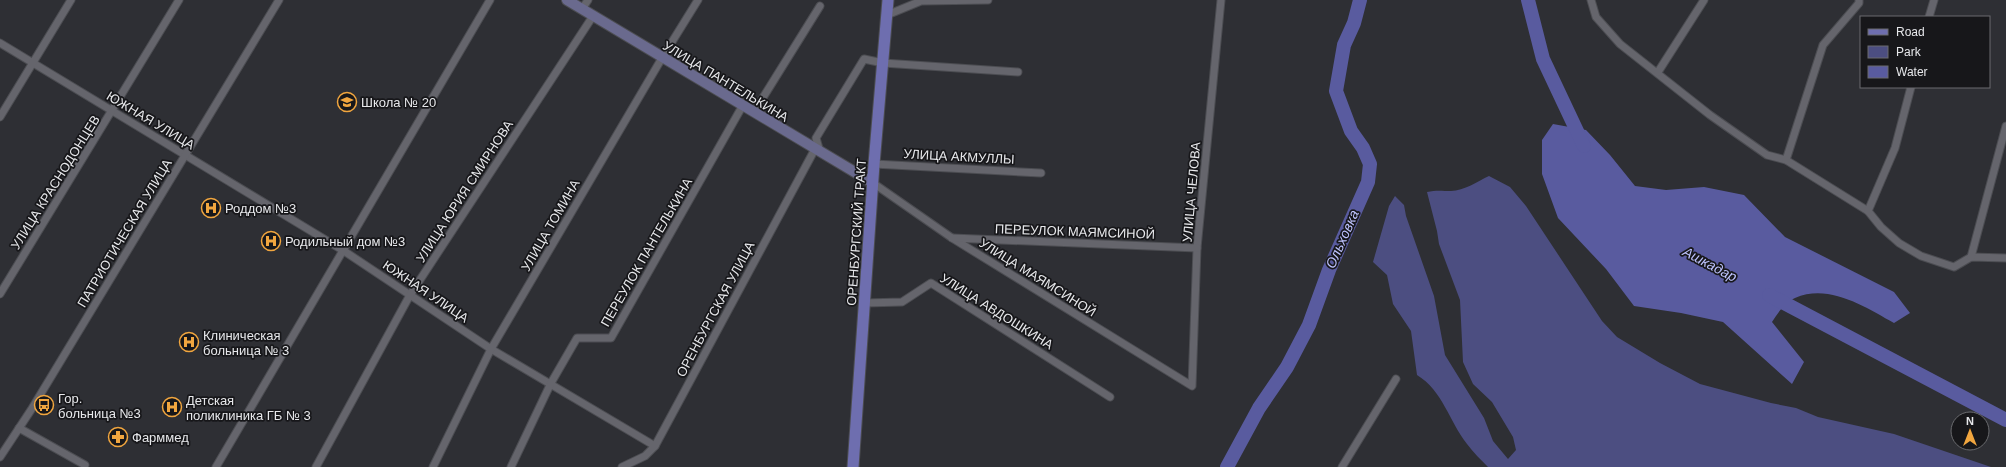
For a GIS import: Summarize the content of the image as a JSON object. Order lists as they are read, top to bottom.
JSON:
{
  "streets": {
    "main road": ["УЛИЦА ПАНТЕЛЬКИНА", "ОРЕНБУРГСКИЙ ТРАКТ"],
    "street": [
      "ЮЖНАЯ УЛИЦА",
      "УЛИЦА АКМУЛЛЫ",
      "УЛИЦА КРАСНОДОНЦЕВ",
      "УЛИЦА ЮРИЯ СМИРНОВА",
      "УЛИЦА ЧЕЛОВА",
      "УЛИЦА ТОМИНА",
      "ПЕРЕУЛОК МАЯМСИНОЙ",
      "ПАТРИОТИЧЕСКАЯ УЛИЦА",
      "ПЕРЕУЛОК ПАНТЕЛЬКИНА",
      "УЛИЦА МАЯМСИНОЙ",
      "ОРЕНБУРГСКАЯ УЛИЦА",
      "УЛИЦА АВДОШКИНА"
    ]
  },
  "crossings": [
    ["УЛИЦА ПАНТЕЛЬКИНА", "УЛИЦА ЮРИЯ СМИРНОВА"],
    ["УЛИЦА ПАНТЕЛЬКИНА", "УЛИЦА ТОМИНА"],
    ["УЛИЦА ПАНТЕЛЬКИНА", "ОРЕНБУРГСКИЙ ТРАКТ"],
    ["УЛИЦА ПАНТЕЛЬКИНА", "ПЕРЕУЛОК ПАНТЕЛЬКИНА"],
    ["УЛИЦА ПАНТЕЛЬКИНА", "УЛИЦА МАЯМСИНОЙ"],
    ["УЛИЦА ПАНТЕЛЬКИНА", "ОРЕНБУРГСКАЯ УЛИЦА"],
    ["ЮЖНАЯ УЛИЦА", "УЛИЦА КРАСНОДОНЦЕВ"],
    ["ЮЖНАЯ УЛИЦА", "УЛИЦА ЮРИЯ СМИРНОВА"],
    ["ЮЖНАЯ УЛИЦА", "УЛИЦА ТОМИНА"],
    ["ЮЖНАЯ УЛИЦА", "ПАТРИОТИЧЕСКАЯ УЛИЦА"],
    ["ЮЖНАЯ УЛИЦА", "ПЕРЕУЛОК ПАНТЕЛЬКИНА"],
    ["ЮЖНАЯ УЛИЦА", "ОРЕНБУРГСКАЯ УЛИЦА"],
    ["УЛИЦА АКМУЛЛЫ", "ОРЕНБУРГСКИЙ ТРАКТ"],
    ["УЛИЦА ЧЕЛОВА", "ПЕРЕУЛОК МАЯМСИНОЙ"],
    ["УЛИЦА ЧЕЛОВА", "УЛИЦА МАЯМСИНОЙ"],
    ["ПЕРЕУЛОК МАЯМСИНОЙ", "УЛИЦА МАЯМСИНОЙ"],
    ["ОРЕНБУРГСКИЙ ТРАКТ", "УЛИЦА МАЯМСИНОЙ"],
    ["ОРЕНБУРГСКИЙ ТРАКТ", "УЛИЦА АВДОШКИНА"]
  ],
  "water": ["Ольховка", "Ашкадар"],
  "places": {
    "school or university": ["Школа № 20"],
    "hospital": [
      "Роддом №3",
      "Родильный дом №3",
      "Клиническая больница № 3",
      "Детская поликлиника ГБ № 3"
    ],
    "bus stop": ["Гор. больница №3"],
    "pharmacy": ["Фарммед"]
  },
  "legend": ["Road", "Park", "Water"],
  "north": "top"
}
